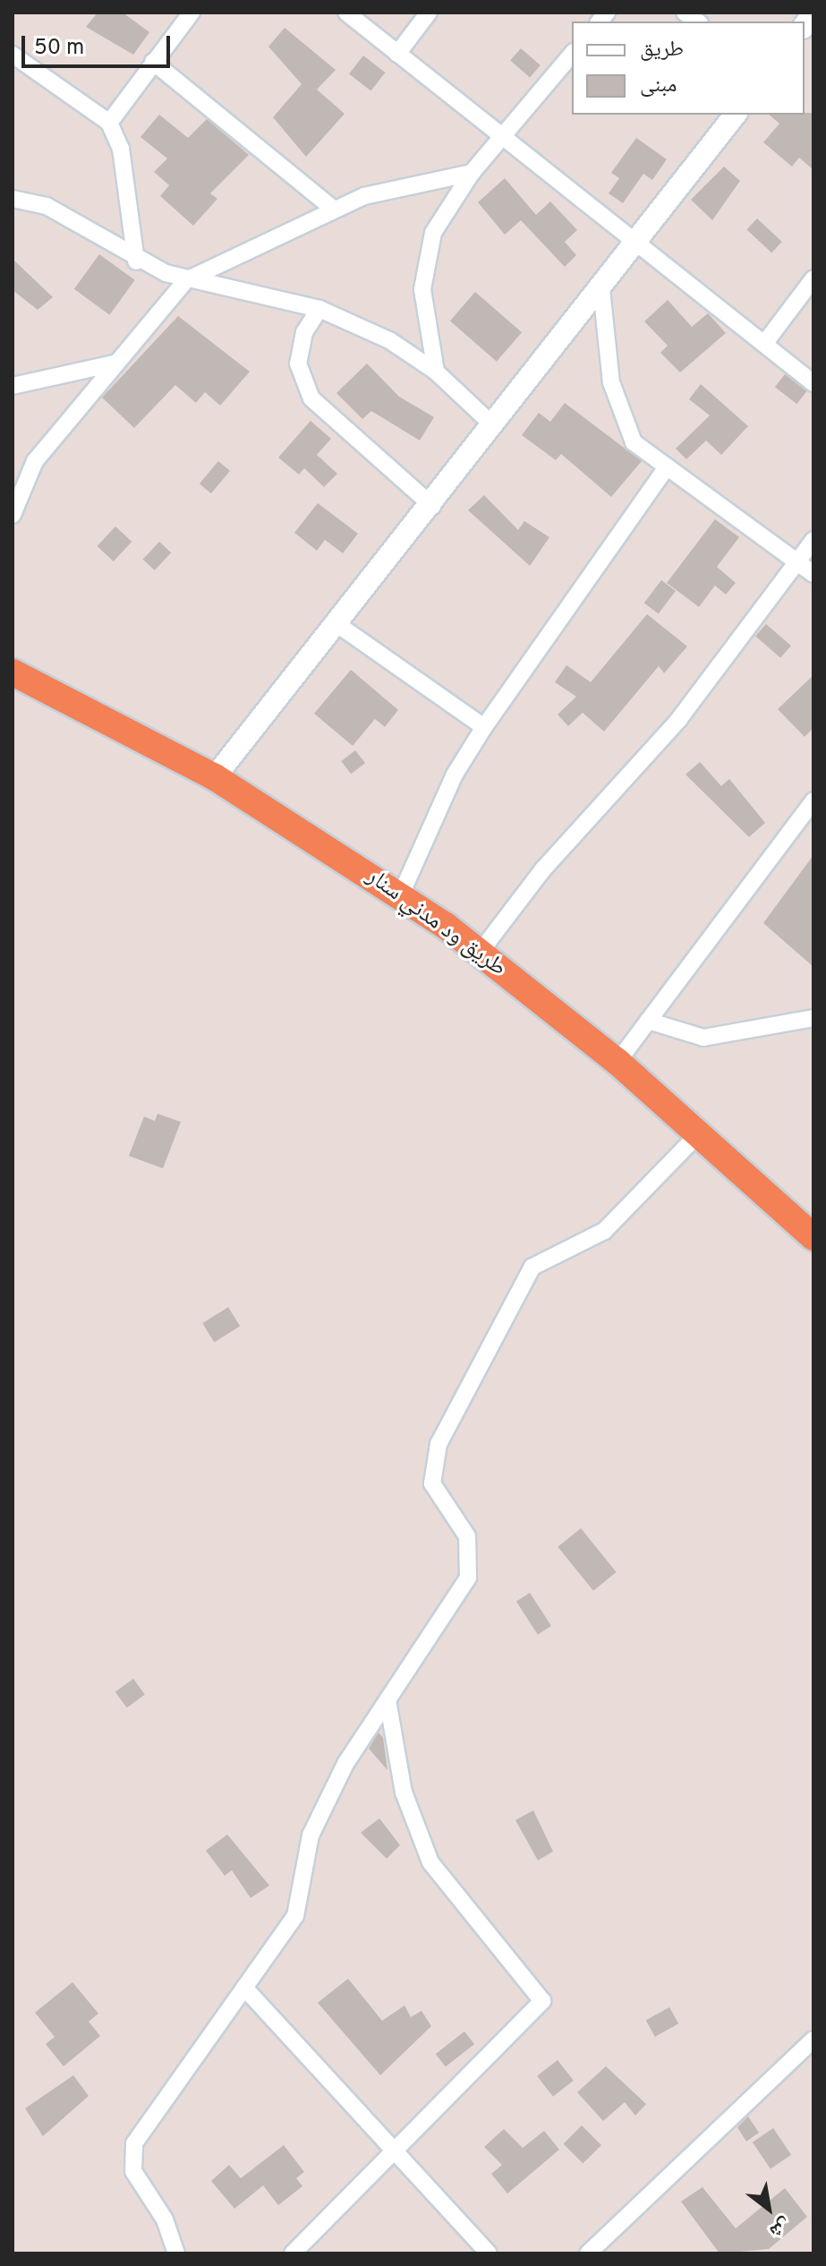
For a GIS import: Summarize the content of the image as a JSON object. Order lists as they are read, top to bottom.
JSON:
{
  "streets": {
    "highway": ["طريق ود مدني سنار"]
  },
  "legend": ["طريق", "مبنى"],
  "scale_bar": "50 m",
  "north": "bottom right"
}
